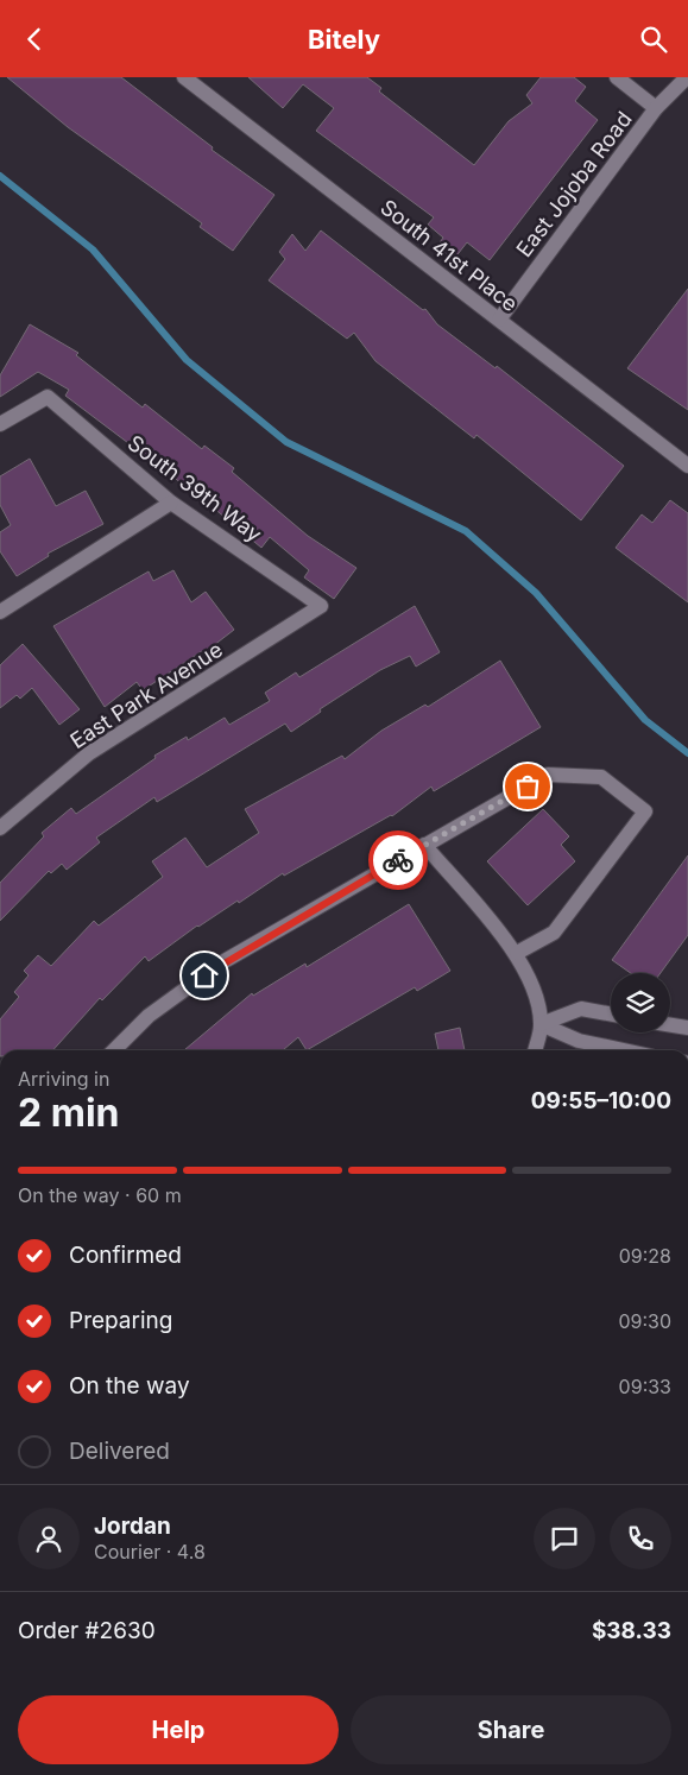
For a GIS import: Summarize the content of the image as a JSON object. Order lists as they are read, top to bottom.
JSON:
{
  "streets": {
    "street": [
      "East Jojoba Road",
      "South 41st Place",
      "South 39th Way",
      "East Park Avenue"
    ]
  },
  "crossings": [
    ["East Jojoba Road", "South 41st Place"],
    ["South 39th Way", "East Park Avenue"]
  ],
  "page": {
    "header": "Bitely",
    "heading": ["2 min", "Arriving in", "09:55–10:00"],
    "panel": [
      "Jordan",
      "Courier · 4.8",
      "Order #2630",
      "$38.33"
    ],
    "bar": "On the way · 60 m",
    "list": [
      ["Confirmed", "09:28"],
      ["Preparing", "09:30"],
      ["On the way", "09:33"],
      "Delivered"
    ],
    "buttons": ["Help", "Share"]
  }
}
